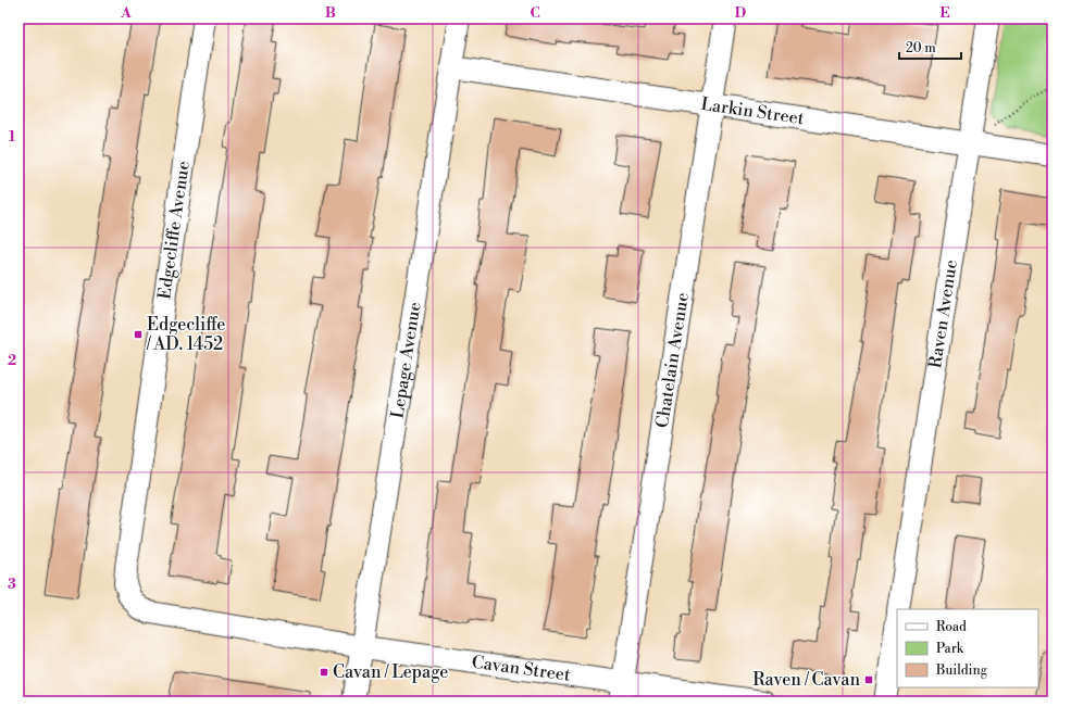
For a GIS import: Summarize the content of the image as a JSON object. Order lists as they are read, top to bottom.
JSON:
{
  "streets": {
    "street": [
      "Larkin Street",
      "Edgecliffe Avenue",
      "Raven Avenue",
      "Lepage Avenue",
      "Chatelain Avenue",
      "Cavan Street"
    ]
  },
  "crossings": [
    ["Larkin Street", "Raven Avenue"],
    ["Larkin Street", "Lepage Avenue"],
    ["Larkin Street", "Chatelain Avenue"],
    ["Edgecliffe Avenue", "Cavan Street"],
    ["Lepage Avenue", "Cavan Street"],
    ["Chatelain Avenue", "Cavan Street"]
  ],
  "places": {
    "transit": ["Edgecliffe / AD. 1452", "Cavan / Lepage", "Raven / Cavan"]
  },
  "legend": ["Road", "Park", "Building"],
  "scale_bar": "20 m",
  "grid": {
    "columns": [
      "A",
      "B",
      "C",
      "D",
      "E"
    ],
    "rows": ["1", "2", "3"]
  }
}
